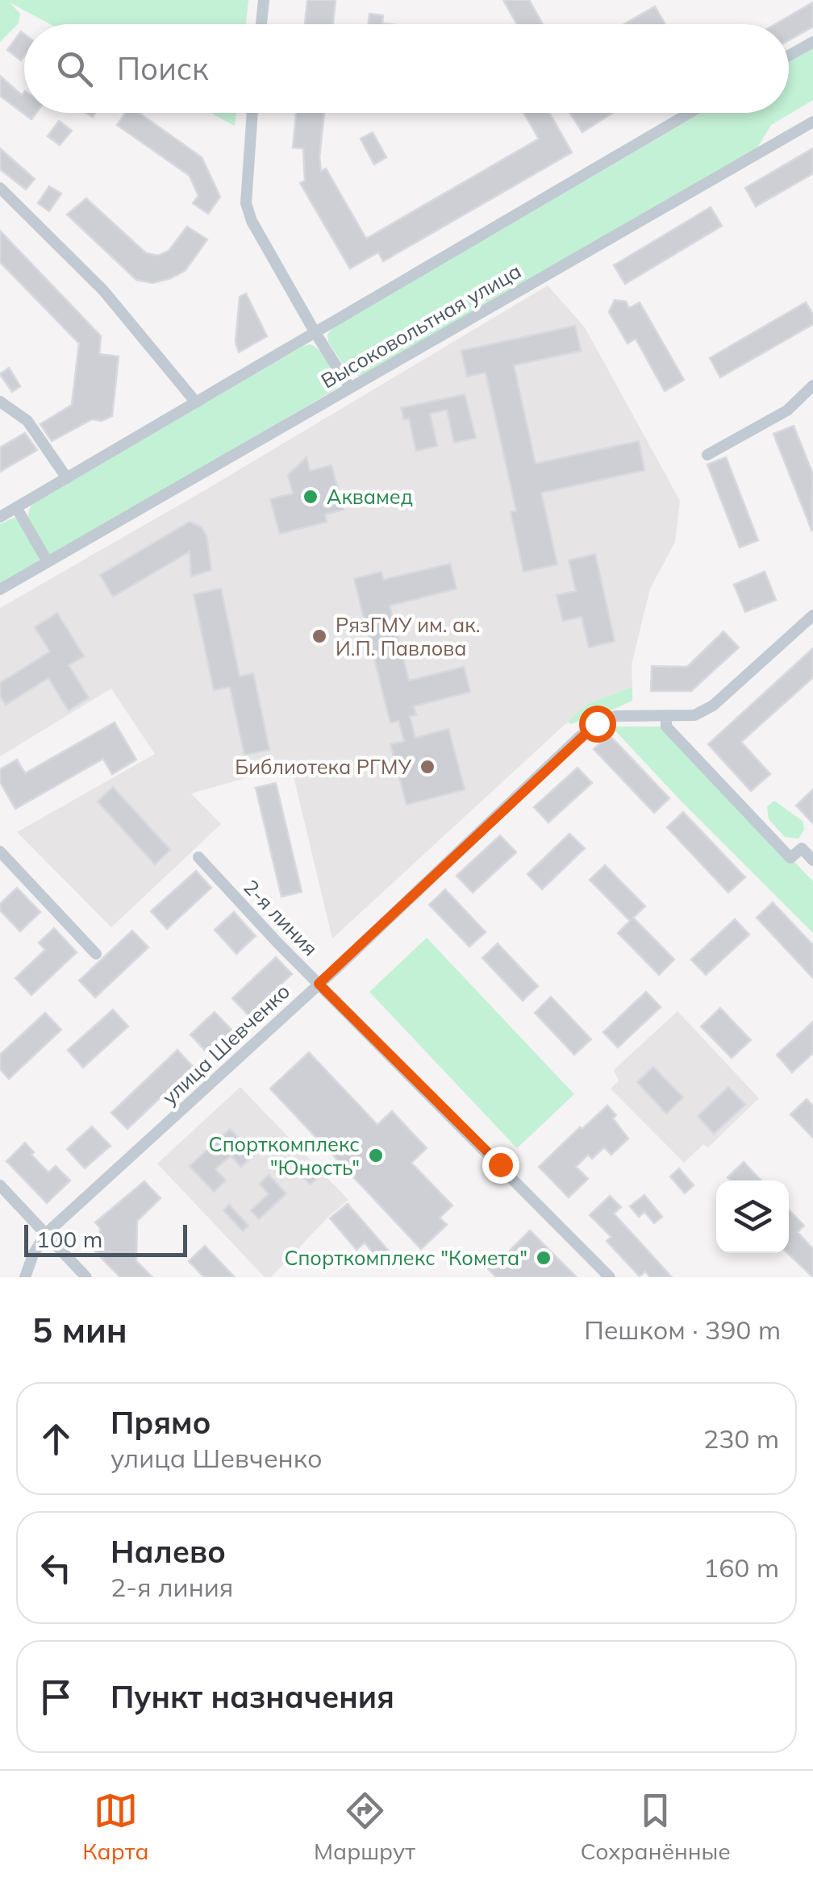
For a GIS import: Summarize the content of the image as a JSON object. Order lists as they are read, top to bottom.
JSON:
{
  "streets": {
    "street": ["Высоковольтная улица", "2-я линия", "улица Шевченко"]
  },
  "crossings": [
    ["2-я линия", "улица Шевченко"]
  ],
  "places": [
    "Аквамед",
    "РязГМУ им. ак. И.П. Павлова",
    "Библиотека РГМУ",
    "Спорткомплекс \"Юность\"",
    "Спорткомплекс \"Комета\""
  ],
  "scale_bar": "100 m",
  "page": {
    "search": "Поиск",
    "scale": "100 m",
    "heading": ["5 мин", "Пешком · 390 m"],
    "list": [
      ["Прямо", "улица Шевченко", "230 m"],
      ["Налево", "2-я линия", "160 m"],
      "Пункт назначения"
    ],
    "nav": ["Карта", "Маршрут", "Сохранённые"]
  }
}
